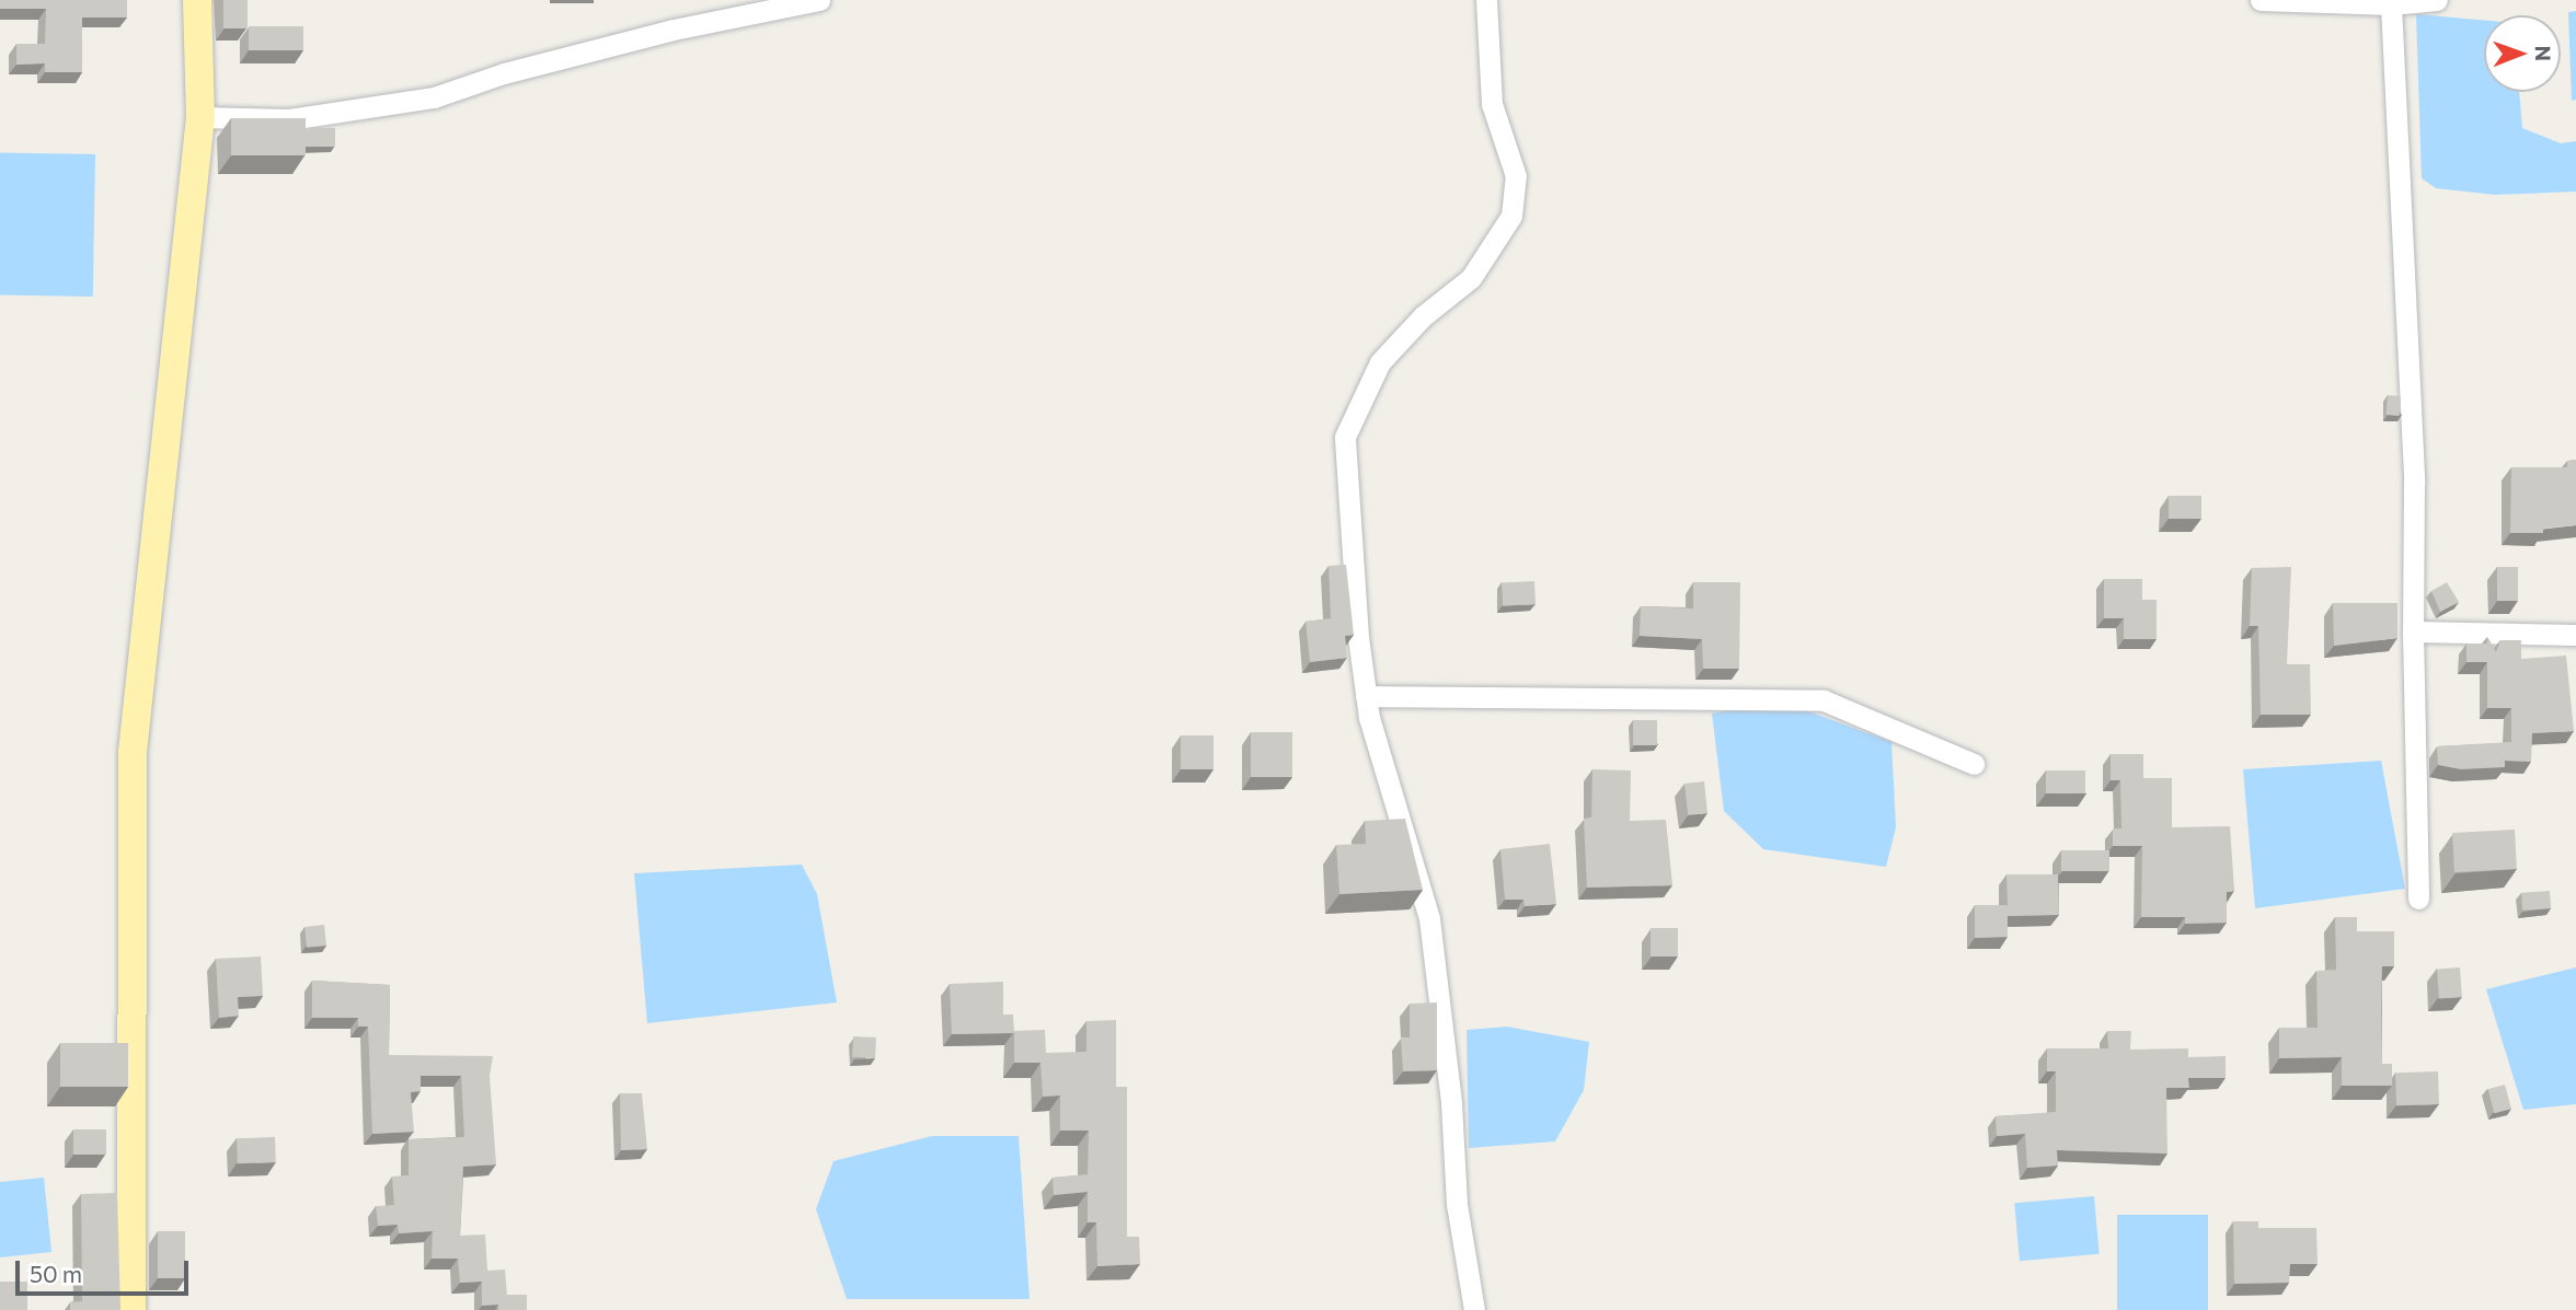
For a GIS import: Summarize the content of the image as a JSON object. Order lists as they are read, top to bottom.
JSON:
{
  "scale_bar": "50 m",
  "north": "right"
}
